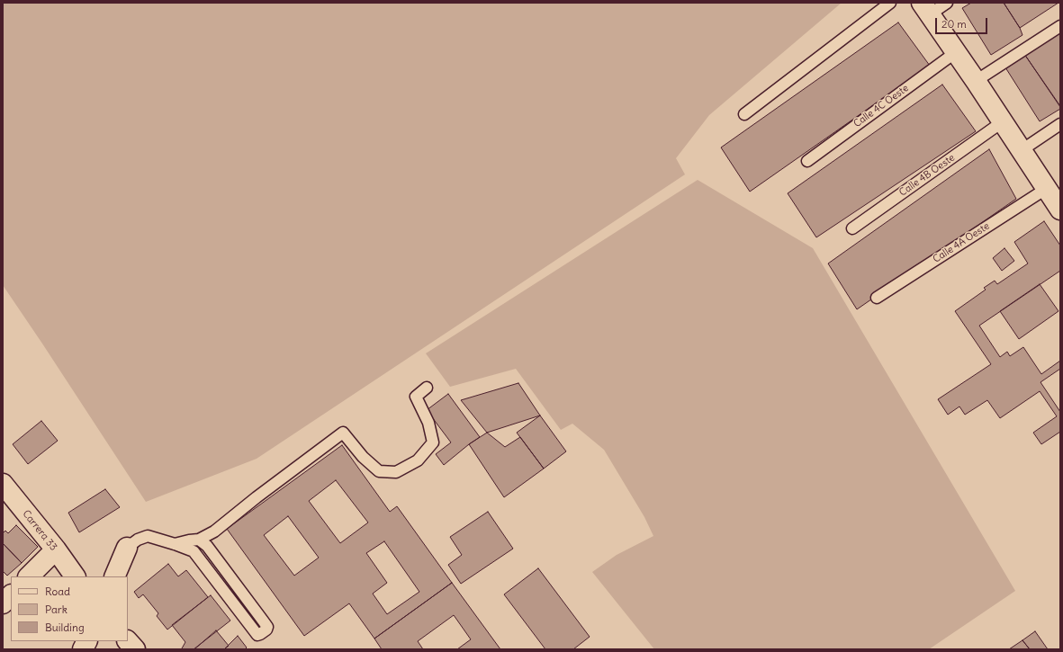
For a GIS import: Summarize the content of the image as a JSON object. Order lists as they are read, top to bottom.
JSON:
{
  "streets": {
    "street": ["Carrera 33"],
    "lane": ["Calle 4C Oeste", "Calle 4B Oeste", "Calle 4A Oeste"]
  },
  "legend": ["Road", "Park", "Building"],
  "scale_bar": "20 m"
}
